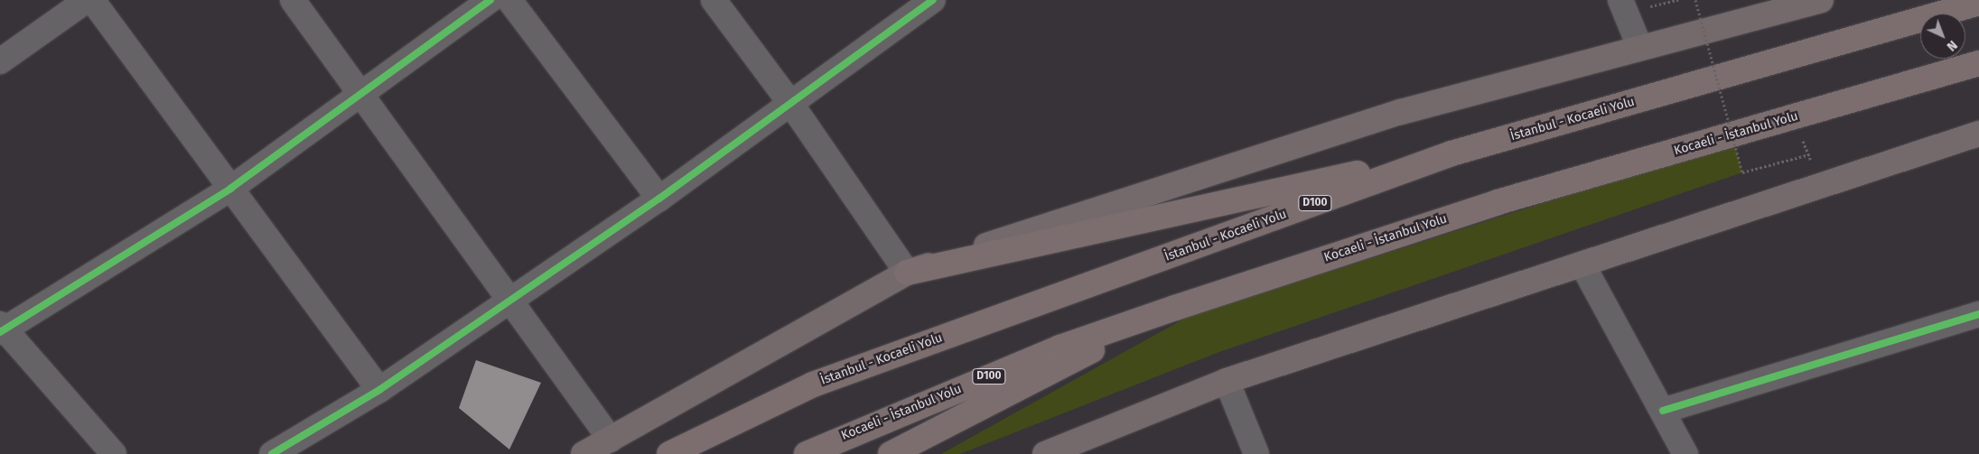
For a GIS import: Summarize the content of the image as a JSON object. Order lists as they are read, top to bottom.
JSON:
{
  "streets": {
    "highway": ["İstanbul - Kocaeli Yolu", "Kocaeli - İstanbul Yolu", "D100"]
  },
  "north": "bottom right"
}
